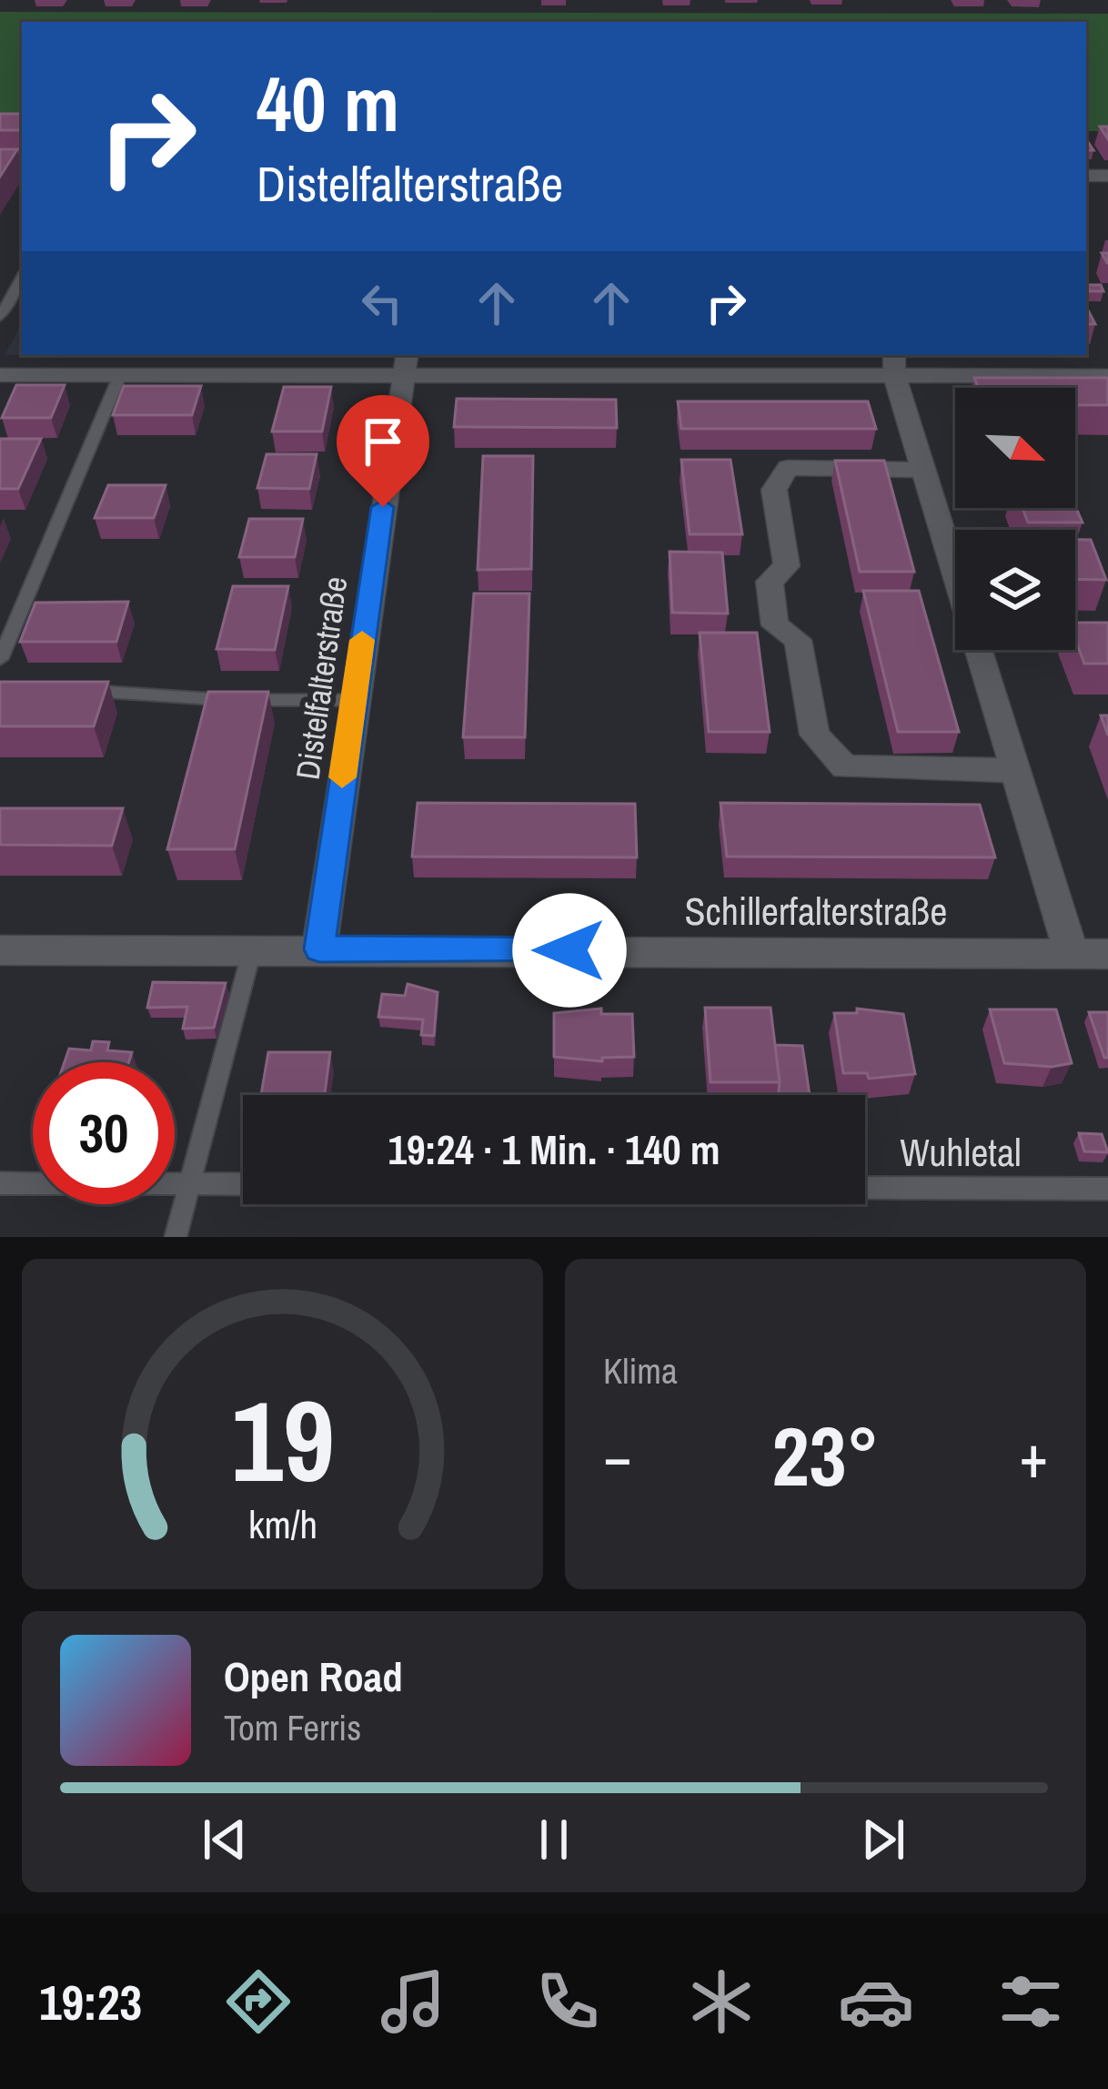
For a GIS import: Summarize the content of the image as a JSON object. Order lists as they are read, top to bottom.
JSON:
{
  "streets": {
    "street": ["Distelfalterstraße", "Schillerfalterstraße"],
    "lane": ["Wuhletal"]
  },
  "crossings": [
    ["Distelfalterstraße", "Schillerfalterstraße"]
  ],
  "north": "bottom right",
  "page": {
    "turn": ["40 m", "Distelfalterstraße"],
    "limit": "30",
    "trip": "19:24 · 1 Min. · 140 m",
    "tile": "Klima",
    "heat": ["−", "23°", "+"],
    "song": ["Open Road", "Tom Ferris"],
    "tabs": "19:23",
    "gauge": ["19", "km/h"]
  }
}
